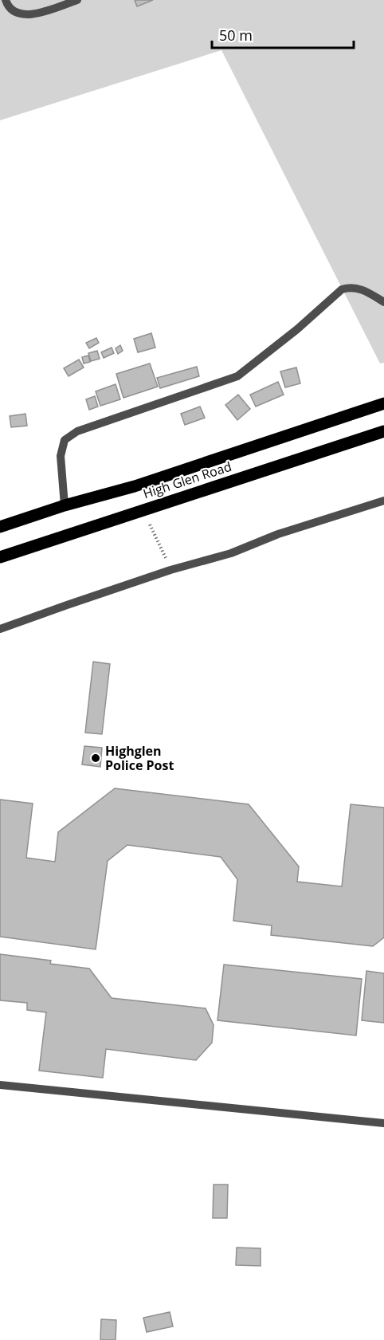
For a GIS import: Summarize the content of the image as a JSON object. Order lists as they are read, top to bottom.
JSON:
{
  "streets": {
    "main road": ["High Glen Road"]
  },
  "places": ["Highglen Police Post"],
  "scale_bar": "50 m"
}
